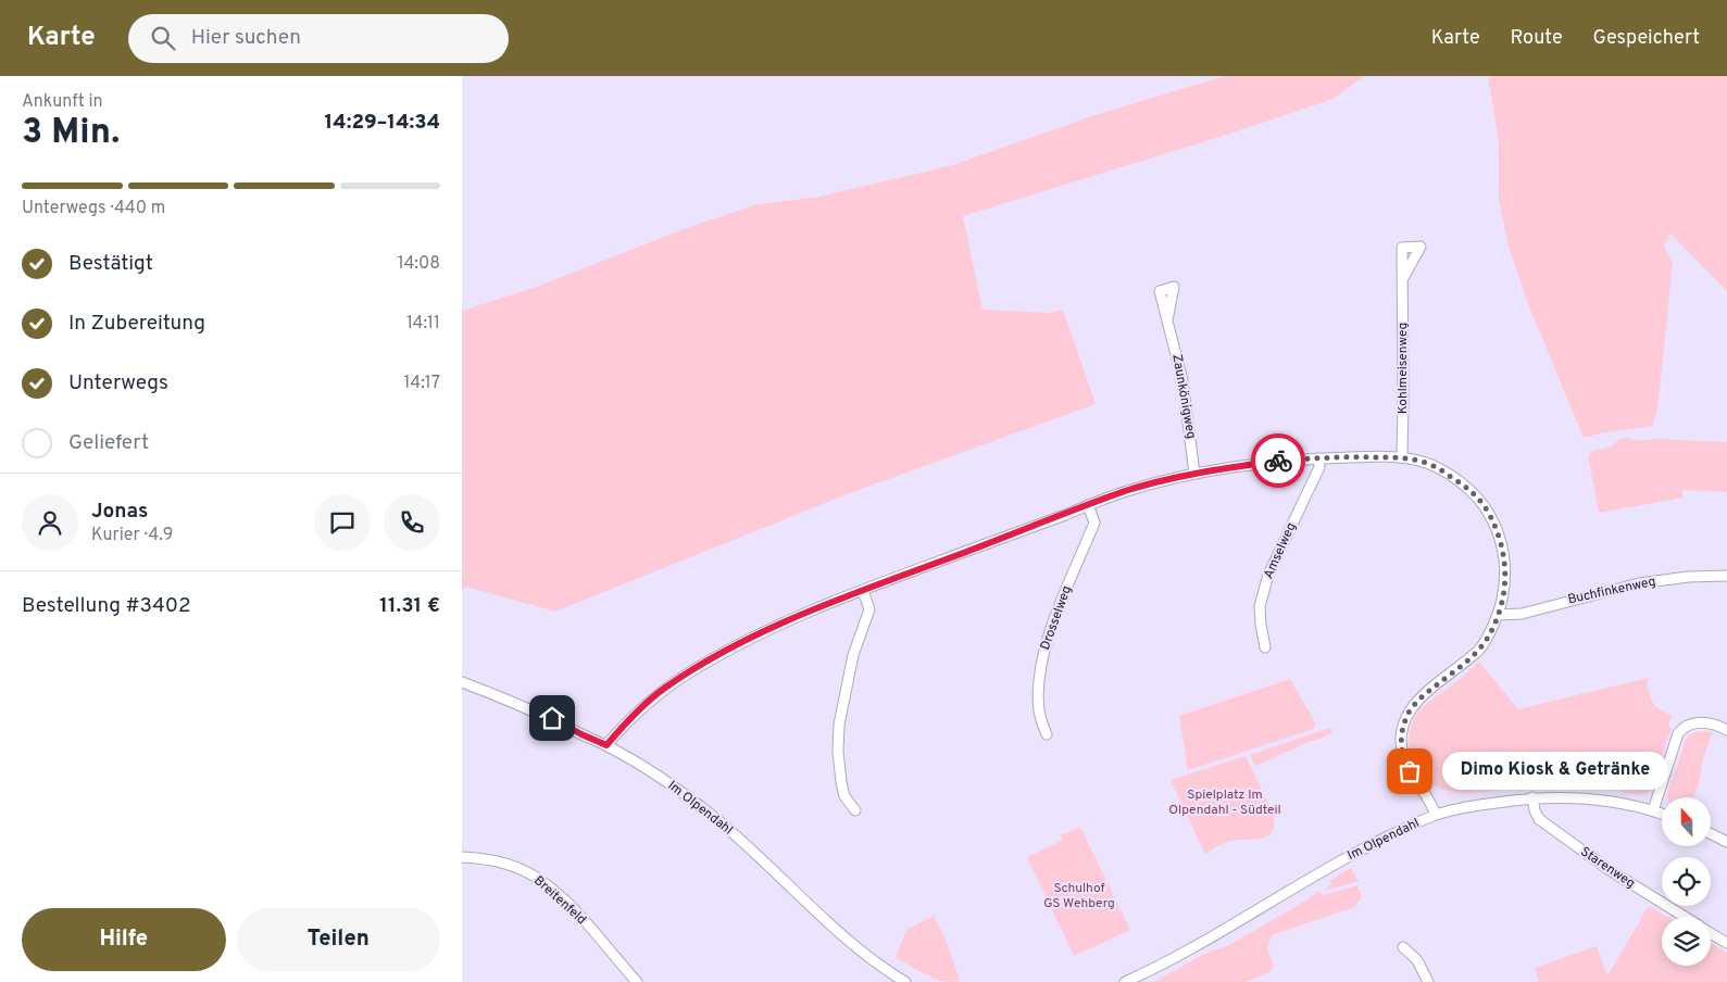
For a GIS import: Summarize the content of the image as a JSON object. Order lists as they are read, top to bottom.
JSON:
{
  "streets": {
    "street": [
      "Kohlmeisenweg",
      "Zaunkönigweg",
      "Amselweg",
      "Buchfinkenweg",
      "Drosselweg",
      "Im Olpendahl",
      "Starenweg",
      "Breitenfeld"
    ]
  },
  "crossings": [
    ["Im Olpendahl", "Starenweg"]
  ],
  "parks": ["Spielplatz Im Olpendahl - Südteil", "Schulhof GS Wehberg"],
  "places": ["Dimo Kiosk & Getränke"],
  "north": "top",
  "page": {
    "header": "Karte",
    "search": "Hier suchen",
    "nav": ["Karte", "Route", "Gespeichert"],
    "heading": ["3 Min.", "Ankunft in", "14:29–14:34"],
    "panel": [
      "Jonas",
      "Kurier · 4.9",
      "Bestellung #3402",
      "11.31 €"
    ],
    "bar": "Unterwegs · 440 m",
    "list": [
      ["Bestätigt", "14:08"],
      ["In Zubereitung", "14:11"],
      ["Unterwegs", "14:17"],
      "Geliefert"
    ],
    "bubble": "Dimo Kiosk & Getränke",
    "buttons": ["Hilfe", "Teilen"]
  }
}
